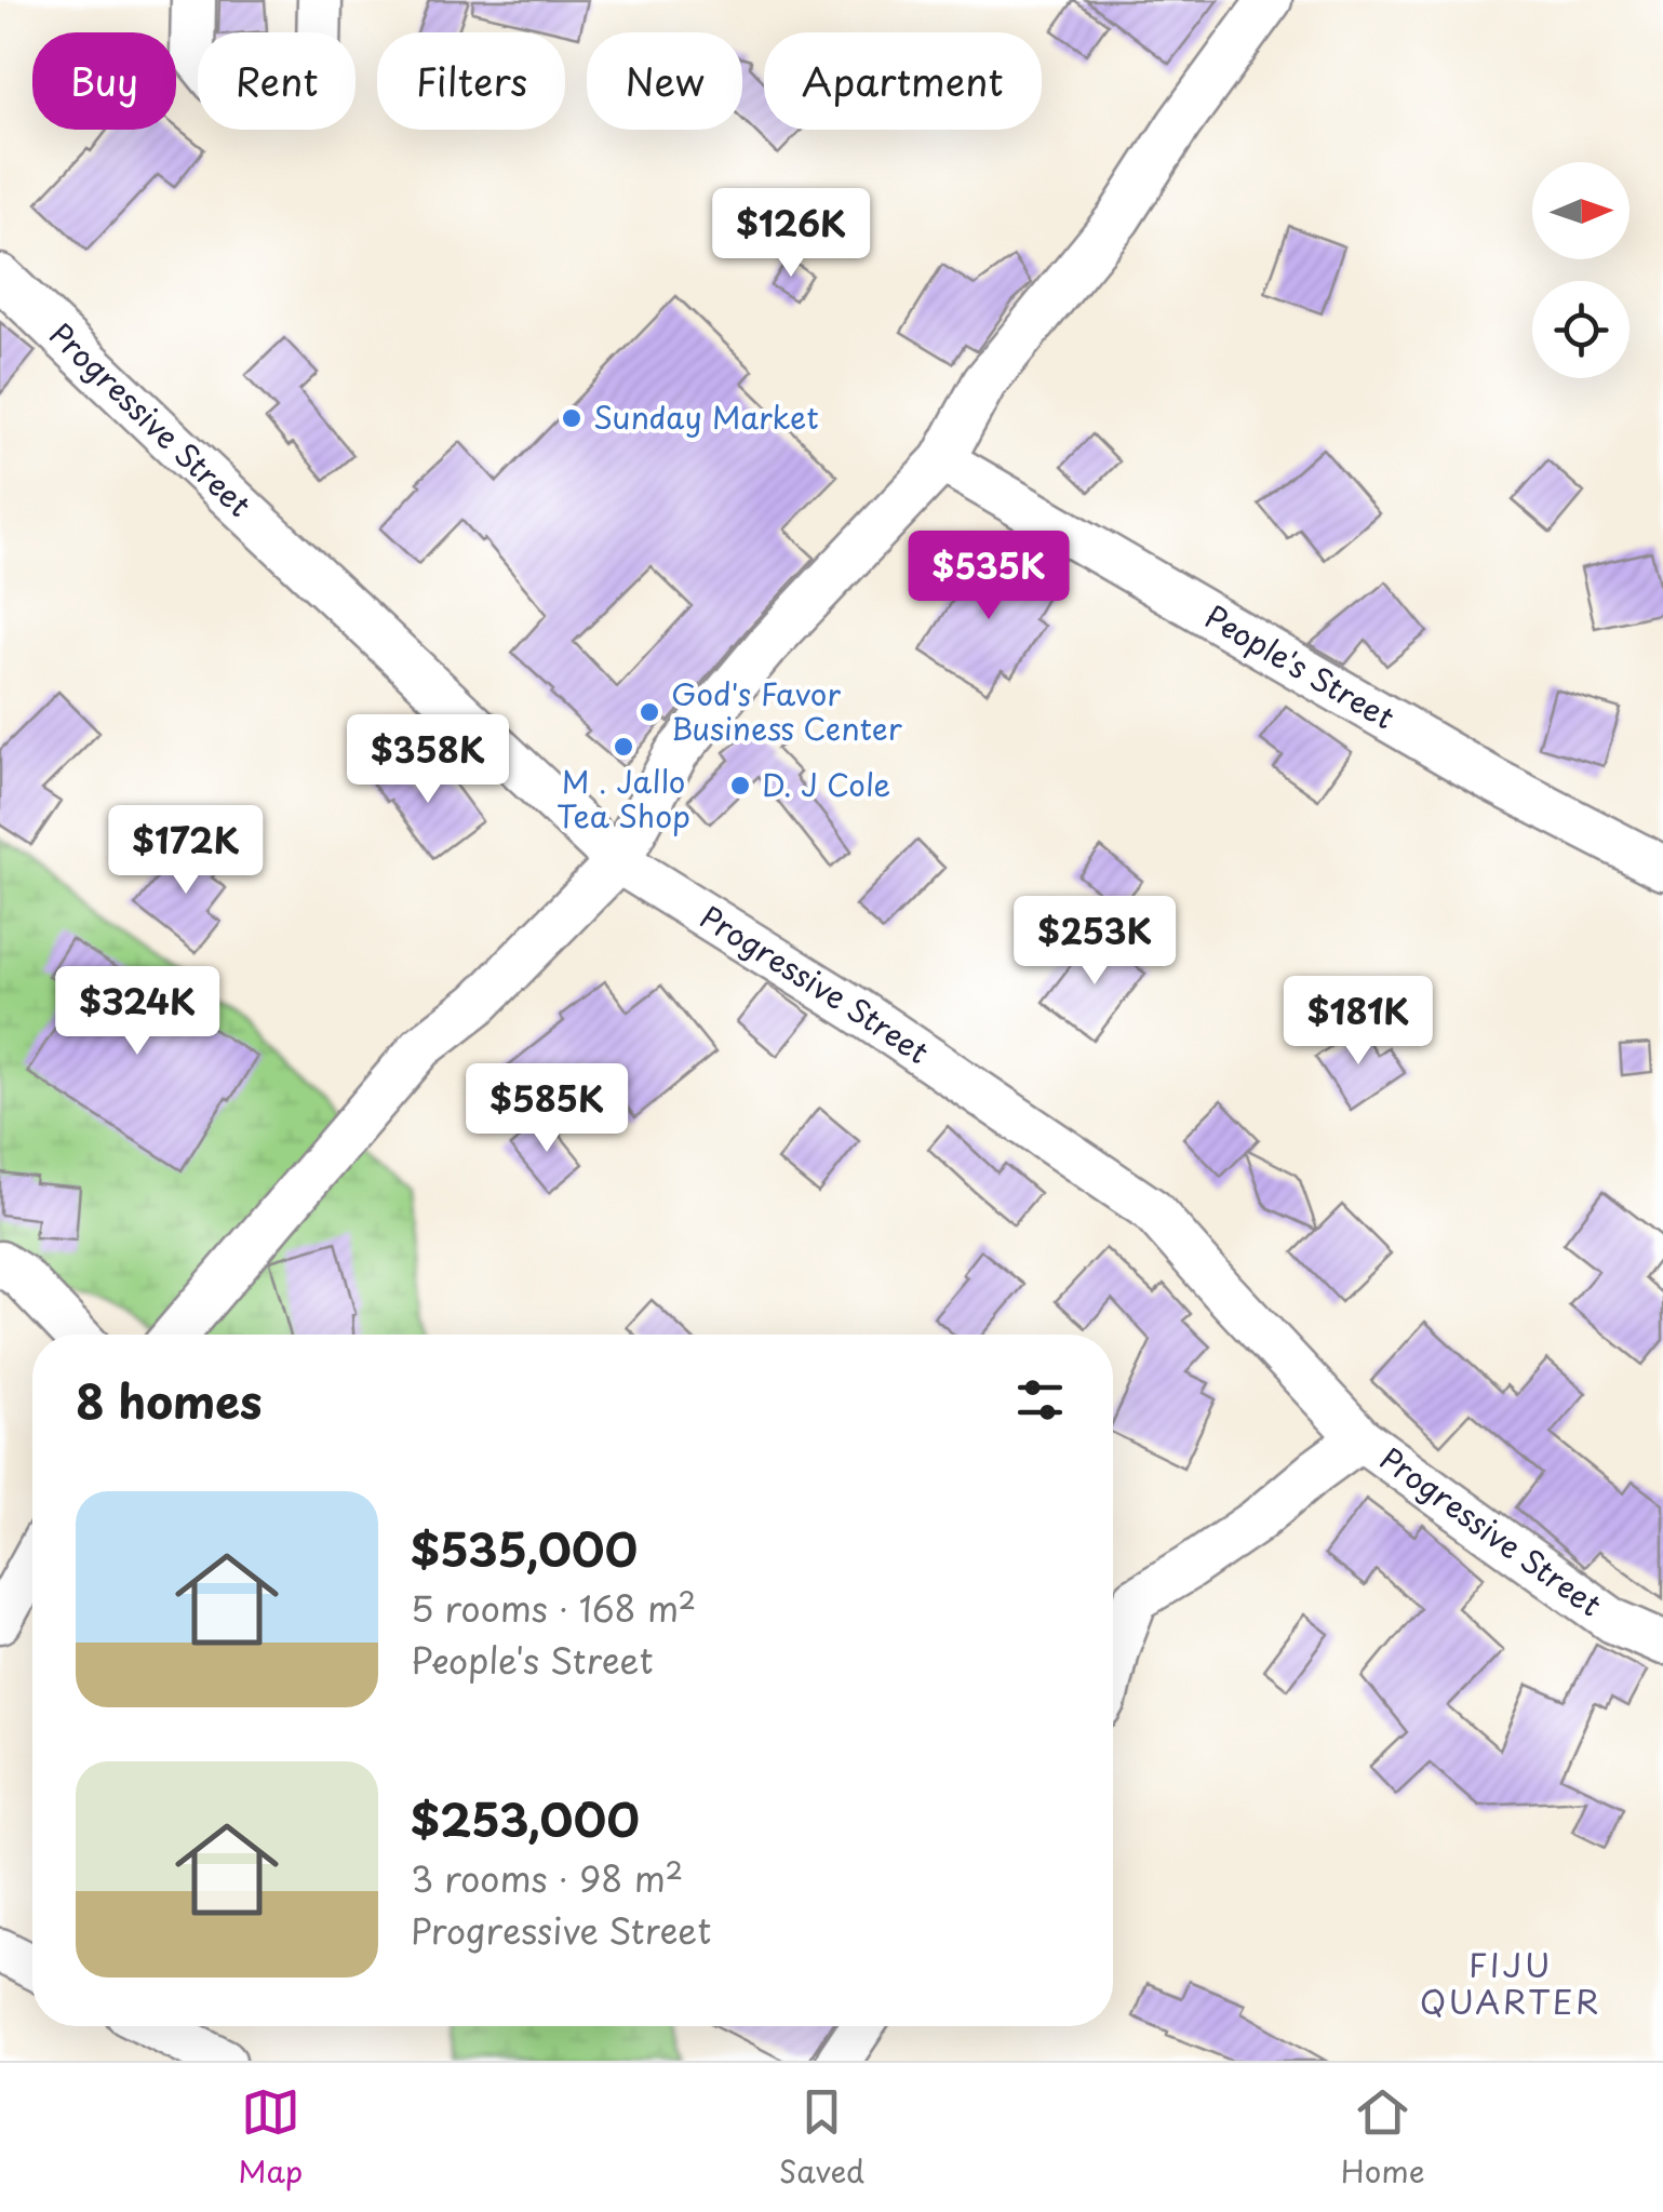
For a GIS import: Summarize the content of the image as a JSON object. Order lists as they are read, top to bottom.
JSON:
{
  "streets": {
    "street": ["Progressive Street", "People's Street"]
  },
  "districts": ["FIJU QUARTER"],
  "places": [
    "Sunday Market",
    "God's Favor Business Center",
    "M . Jallo Tea Shop",
    "D. J Cole"
  ],
  "north": "right",
  "page": {
    "chip": [
      "Buy",
      "Rent",
      "Filters",
      "New",
      "Apartment"
    ],
    "price": [
      "$126K",
      "$535K",
      "$358K",
      "$172K",
      "$253K",
      "$324K",
      "$181K",
      "$585K"
    ],
    "heading": "8 homes",
    "list": [
      {
        "name": "$535,000",
        "note": "5 rooms · 168 m² · People's Street"
      },
      {
        "name": "$253,000",
        "note": "3 rooms · 98 m² · Progressive Street"
      }
    ],
    "tabs": ["Map", "Saved", "Home"]
  }
}
